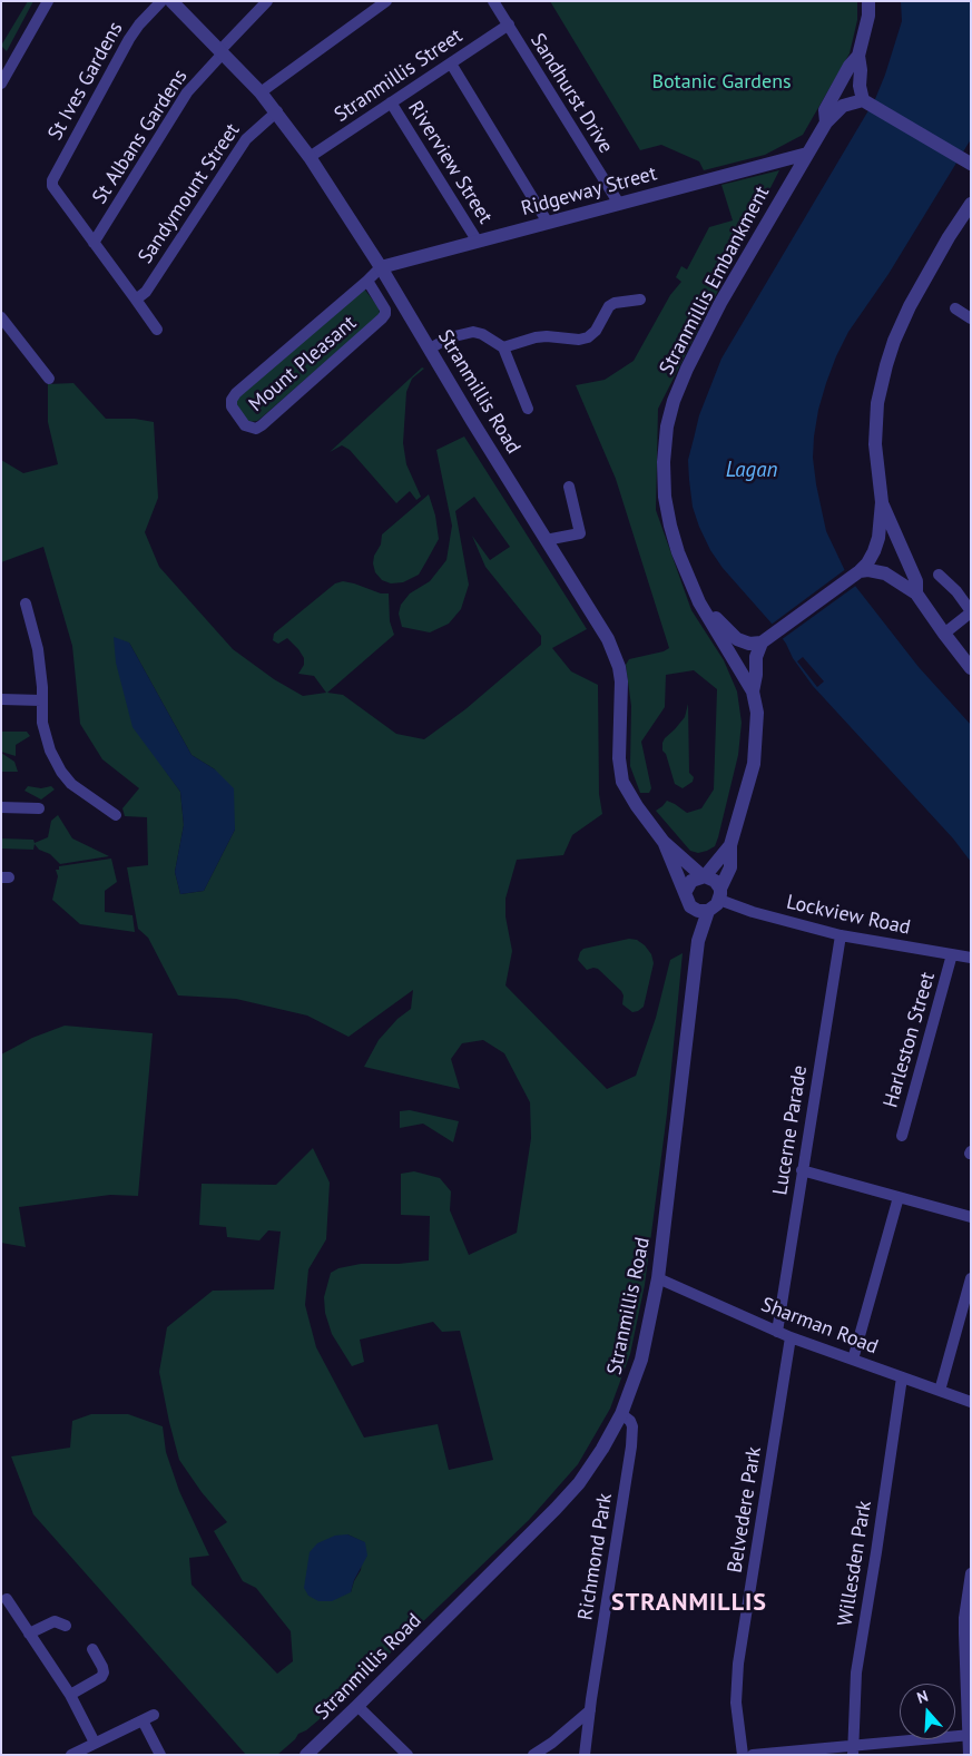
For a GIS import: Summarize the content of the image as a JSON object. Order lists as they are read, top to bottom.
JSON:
{
  "streets": {
    "street": [
      "Stranmillis Street",
      "St Ives Gardens",
      "Sandhurst Drive",
      "St Albans Gardens",
      "Riverview Street",
      "Ridgeway Street",
      "Sandymount Street",
      "Stranmillis Embankment",
      "Mount Pleasant",
      "Stranmillis Road",
      "Lockview Road",
      "Harleston Street",
      "Lucerne Parade",
      "Sharman Road",
      "Belvedere Park",
      "Richmond Park",
      "Willesden Park"
    ]
  },
  "crossings": [
    ["Stranmillis Street", "Sandhurst Drive"],
    ["Stranmillis Street", "Riverview Street"],
    ["Stranmillis Street", "Stranmillis Road"],
    ["St Ives Gardens", "Sandymount Street"],
    ["Sandhurst Drive", "Ridgeway Street"],
    ["St Albans Gardens", "Sandymount Street"],
    ["St Albans Gardens", "Stranmillis Road"],
    ["Riverview Street", "Ridgeway Street"],
    ["Ridgeway Street", "Stranmillis Embankment"],
    ["Ridgeway Street", "Mount Pleasant"],
    ["Ridgeway Street", "Stranmillis Road"],
    ["Sandymount Street", "Stranmillis Road"],
    ["Stranmillis Embankment", "Stranmillis Road"],
    ["Stranmillis Embankment", "Lockview Road"],
    ["Mount Pleasant", "Stranmillis Road"],
    ["Stranmillis Road", "Lockview Road"],
    ["Stranmillis Road", "Sharman Road"],
    ["Stranmillis Road", "Richmond Park"],
    ["Lockview Road", "Harleston Street"],
    ["Lockview Road", "Lucerne Parade"],
    ["Lucerne Parade", "Sharman Road"],
    ["Sharman Road", "Belvedere Park"],
    ["Sharman Road", "Willesden Park"]
  ],
  "districts": ["STRANMILLIS"],
  "water": ["Lagan"],
  "parks": ["Botanic Gardens"],
  "north": "top"
}
